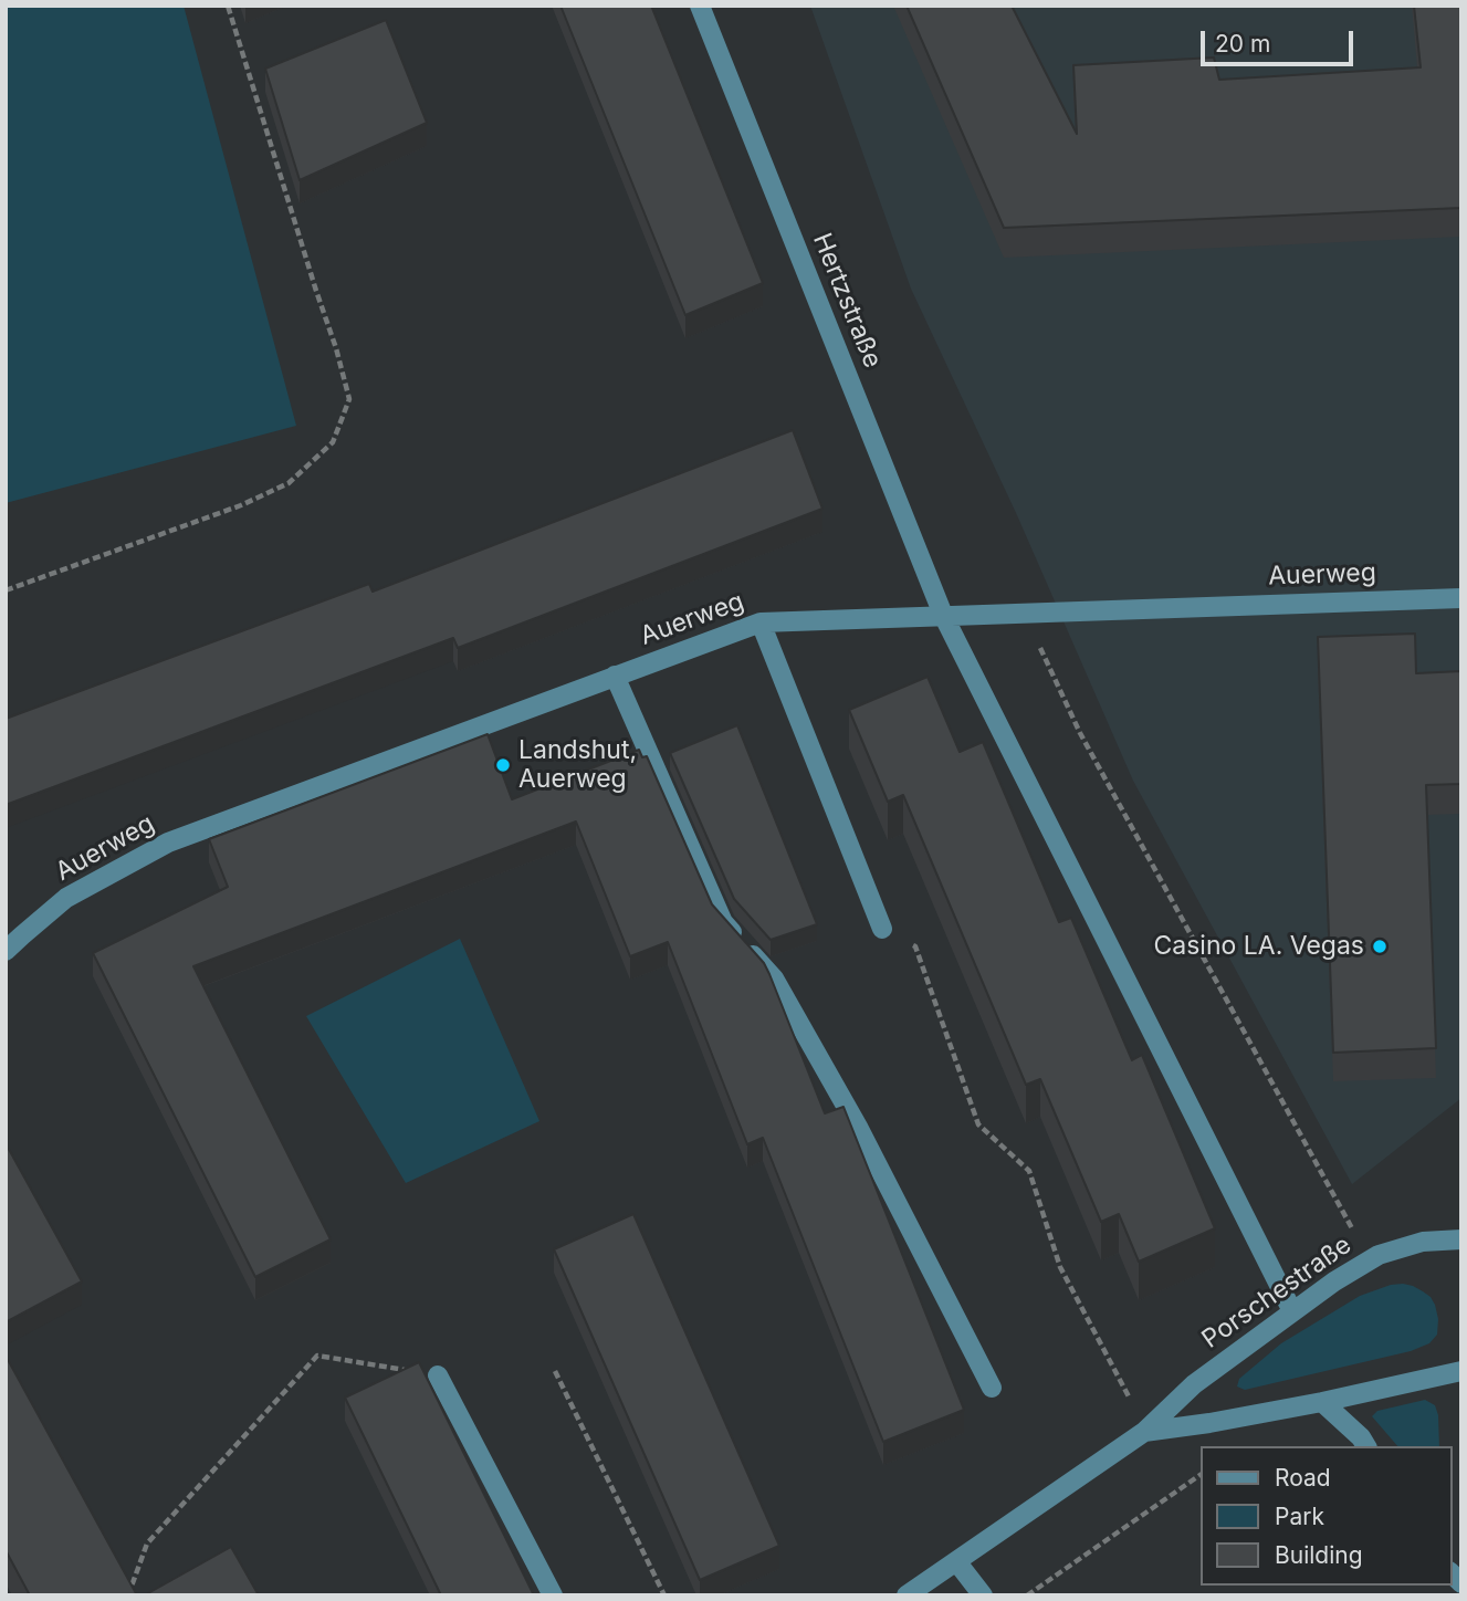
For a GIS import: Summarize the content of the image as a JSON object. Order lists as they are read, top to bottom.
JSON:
{
  "streets": {
    "street": ["Hertzstraße", "Auerweg", "Porschestraße"]
  },
  "crossings": [
    ["Hertzstraße", "Auerweg"],
    ["Hertzstraße", "Porschestraße"]
  ],
  "places": ["Landshut, Auerweg", "Casino LA. Vegas"],
  "legend": ["Road", "Park", "Building"],
  "scale_bar": "20 m"
}
